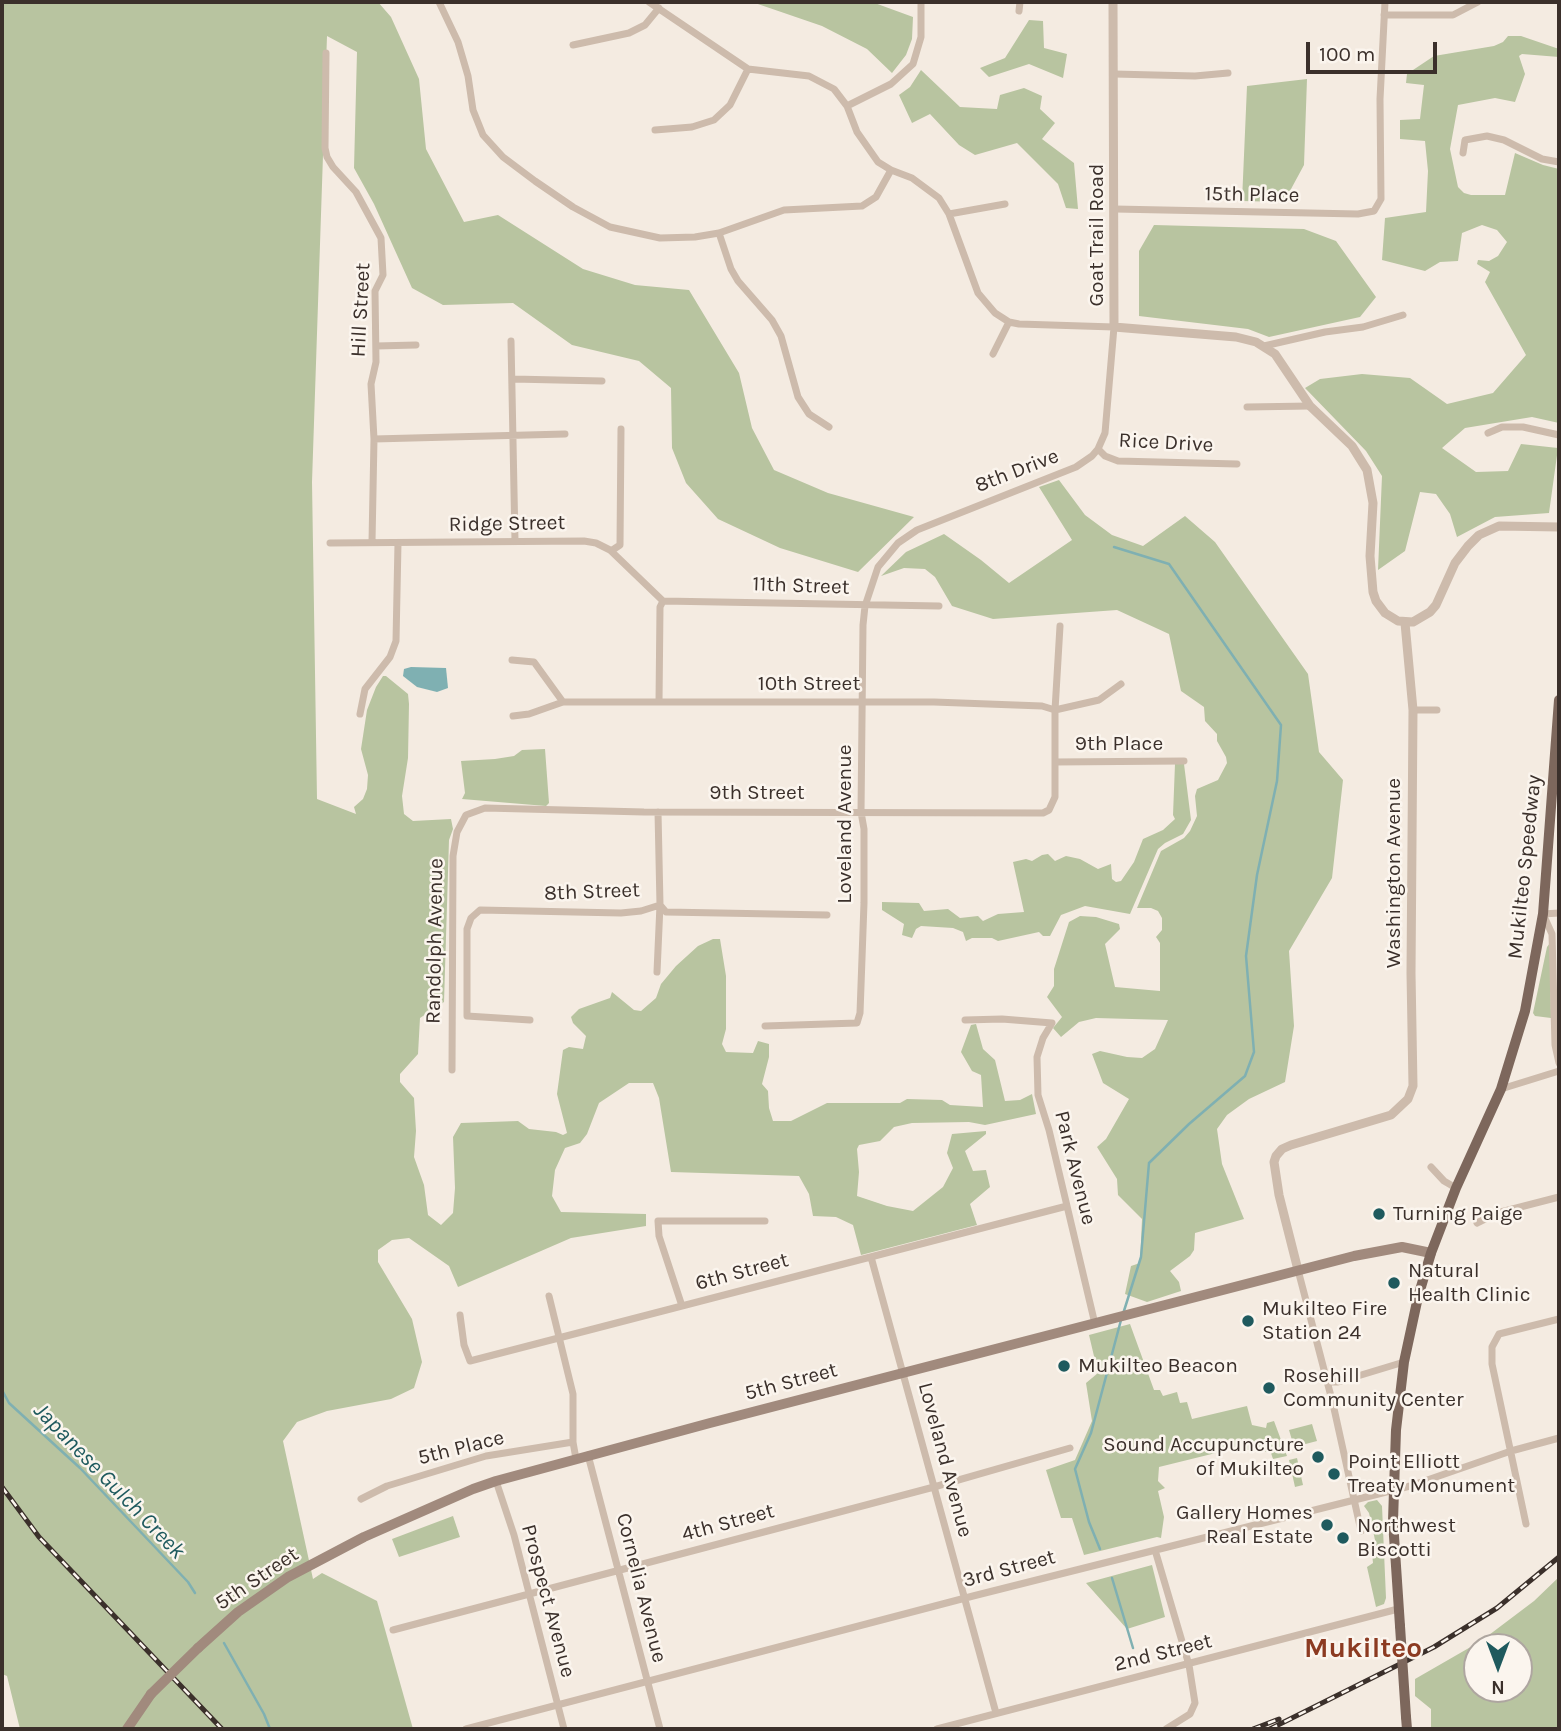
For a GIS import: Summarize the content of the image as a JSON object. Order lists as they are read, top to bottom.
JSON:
{
  "streets": {
    "main road": ["Mukilteo Speedway", "5th Street"],
    "street": [
      "15th Place",
      "Goat Trail Road",
      "Hill Street",
      "Rice Drive",
      "8th Drive",
      "Ridge Street",
      "11th Street",
      "10th Street",
      "9th Place",
      "9th Street",
      "Loveland Avenue",
      "Washington Avenue",
      "8th Street",
      "Randolph Avenue",
      "Park Avenue",
      "6th Street",
      "5th Place",
      "4th Street",
      "3rd Street",
      "Cornelia Avenue",
      "Prospect Avenue",
      "2nd Street"
    ]
  },
  "crossings": [
    ["15th Place", "Goat Trail Road"],
    ["Hill Street", "Ridge Street"],
    ["Rice Drive", "8th Drive"],
    ["8th Drive", "11th Street"],
    ["8th Drive", "Loveland Avenue"],
    ["Ridge Street", "11th Street"],
    ["11th Street", "Loveland Avenue"],
    ["10th Street", "Loveland Avenue"],
    ["9th Place", "9th Street"],
    ["9th Street", "Loveland Avenue"],
    ["9th Street", "Randolph Avenue"],
    ["Loveland Avenue", "6th Street"],
    ["Loveland Avenue", "5th Street"],
    ["Loveland Avenue", "4th Street"],
    ["Loveland Avenue", "3rd Street"],
    ["Loveland Avenue", "2nd Street"],
    ["Mukilteo Speedway", "5th Street"],
    ["Mukilteo Speedway", "3rd Street"],
    ["Mukilteo Speedway", "2nd Street"],
    ["Washington Avenue", "5th Street"],
    ["8th Street", "Randolph Avenue"],
    ["Park Avenue", "6th Street"],
    ["Park Avenue", "5th Street"],
    ["5th Street", "Cornelia Avenue"],
    ["5th Street", "Prospect Avenue"],
    ["4th Street", "Cornelia Avenue"],
    ["4th Street", "Prospect Avenue"],
    ["3rd Street", "Cornelia Avenue"],
    ["3rd Street", "Prospect Avenue"]
  ],
  "districts": ["Mukilteo"],
  "water": ["Japanese Gulch Creek"],
  "places": [
    "Turning Paige",
    "Natural Health Clinic",
    "Mukilteo Fire Station 24",
    "Mukilteo Beacon",
    "Rosehill Community Center",
    "Sound Accupuncture of Mukilteo",
    "Point Elliott Treaty Monument",
    "Gallery Homes Real Estate",
    "Northwest Biscotti"
  ],
  "scale_bar": "100 m",
  "north": "bottom"
}
